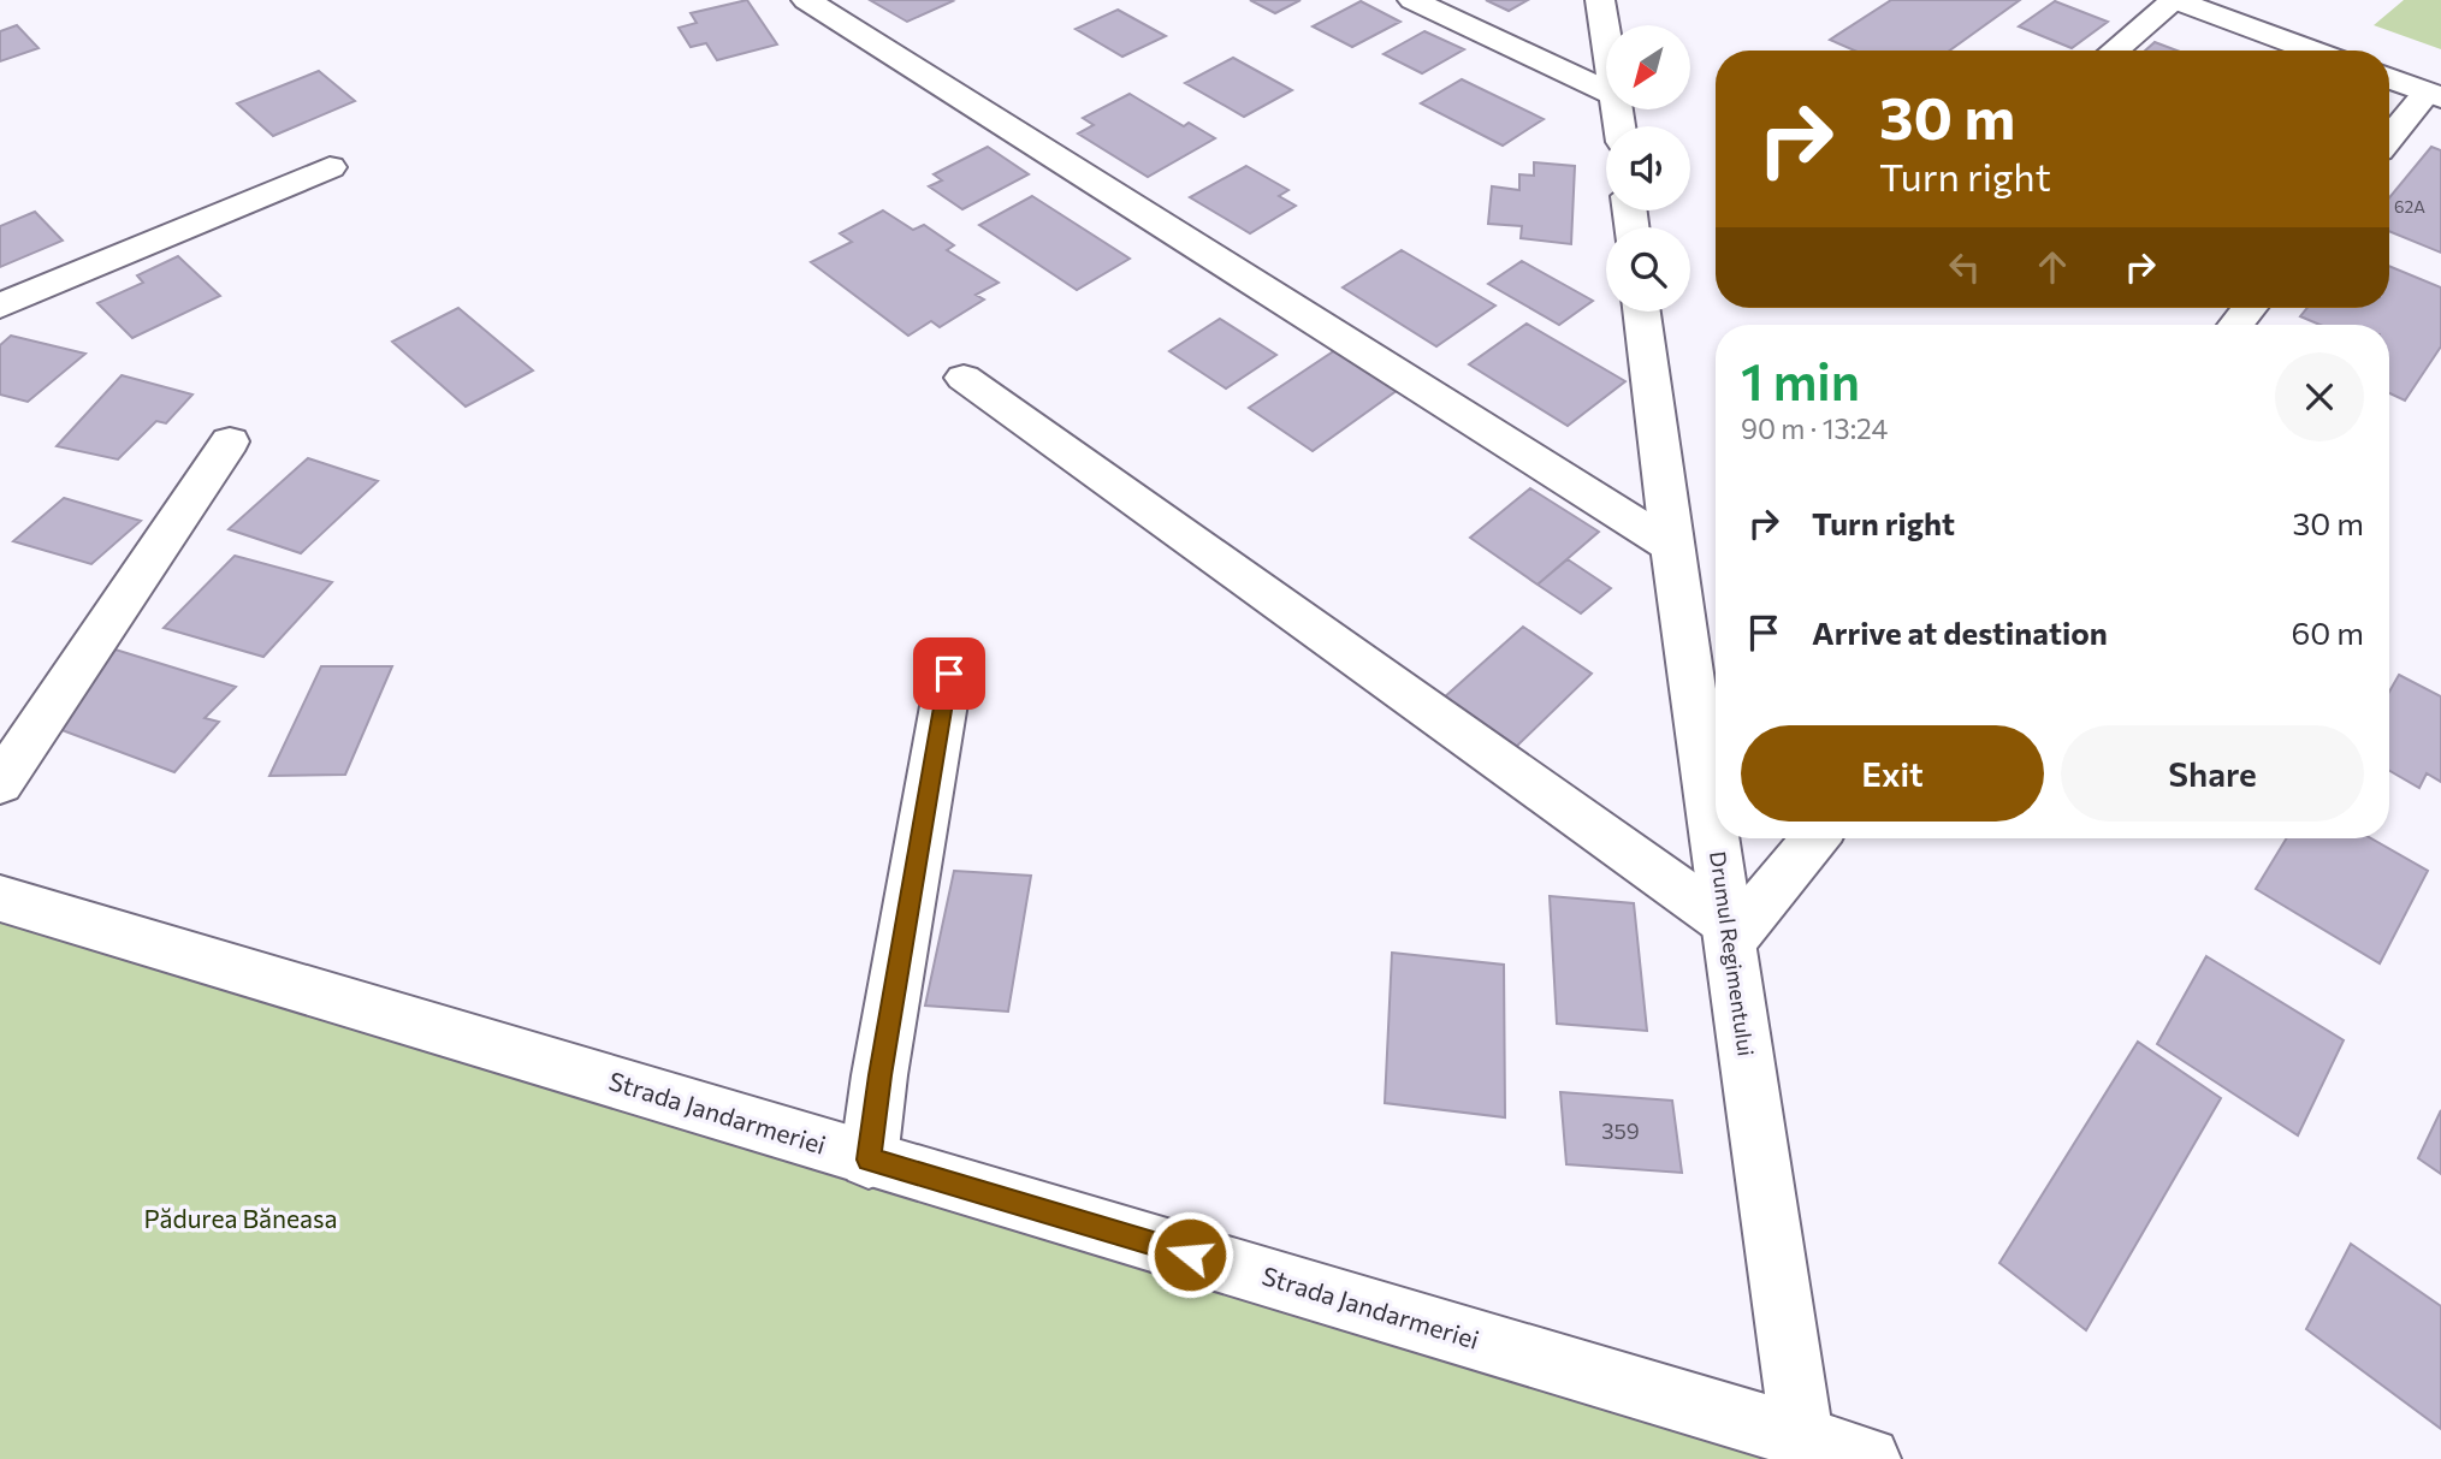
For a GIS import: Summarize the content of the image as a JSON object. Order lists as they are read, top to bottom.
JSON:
{
  "streets": {
    "street": ["Drumul Regimentului", "Strada Jandarmeriei"]
  },
  "crossings": [
    ["Drumul Regimentului", "Strada Jandarmeriei"]
  ],
  "parks": ["Pădurea Băneasa"],
  "house_numbers": ["62A", "359"],
  "north": "bottom left",
  "page": {
    "turn": ["30 m", "Turn right"],
    "heading": ["1 min", "90 m · 13:24"],
    "list": [
      {
        "name": "Turn right",
        "value": "30 m"
      },
      {
        "name": "Arrive at destination",
        "value": "60 m"
      }
    ],
    "buttons": ["Exit", "Share"]
  }
}
